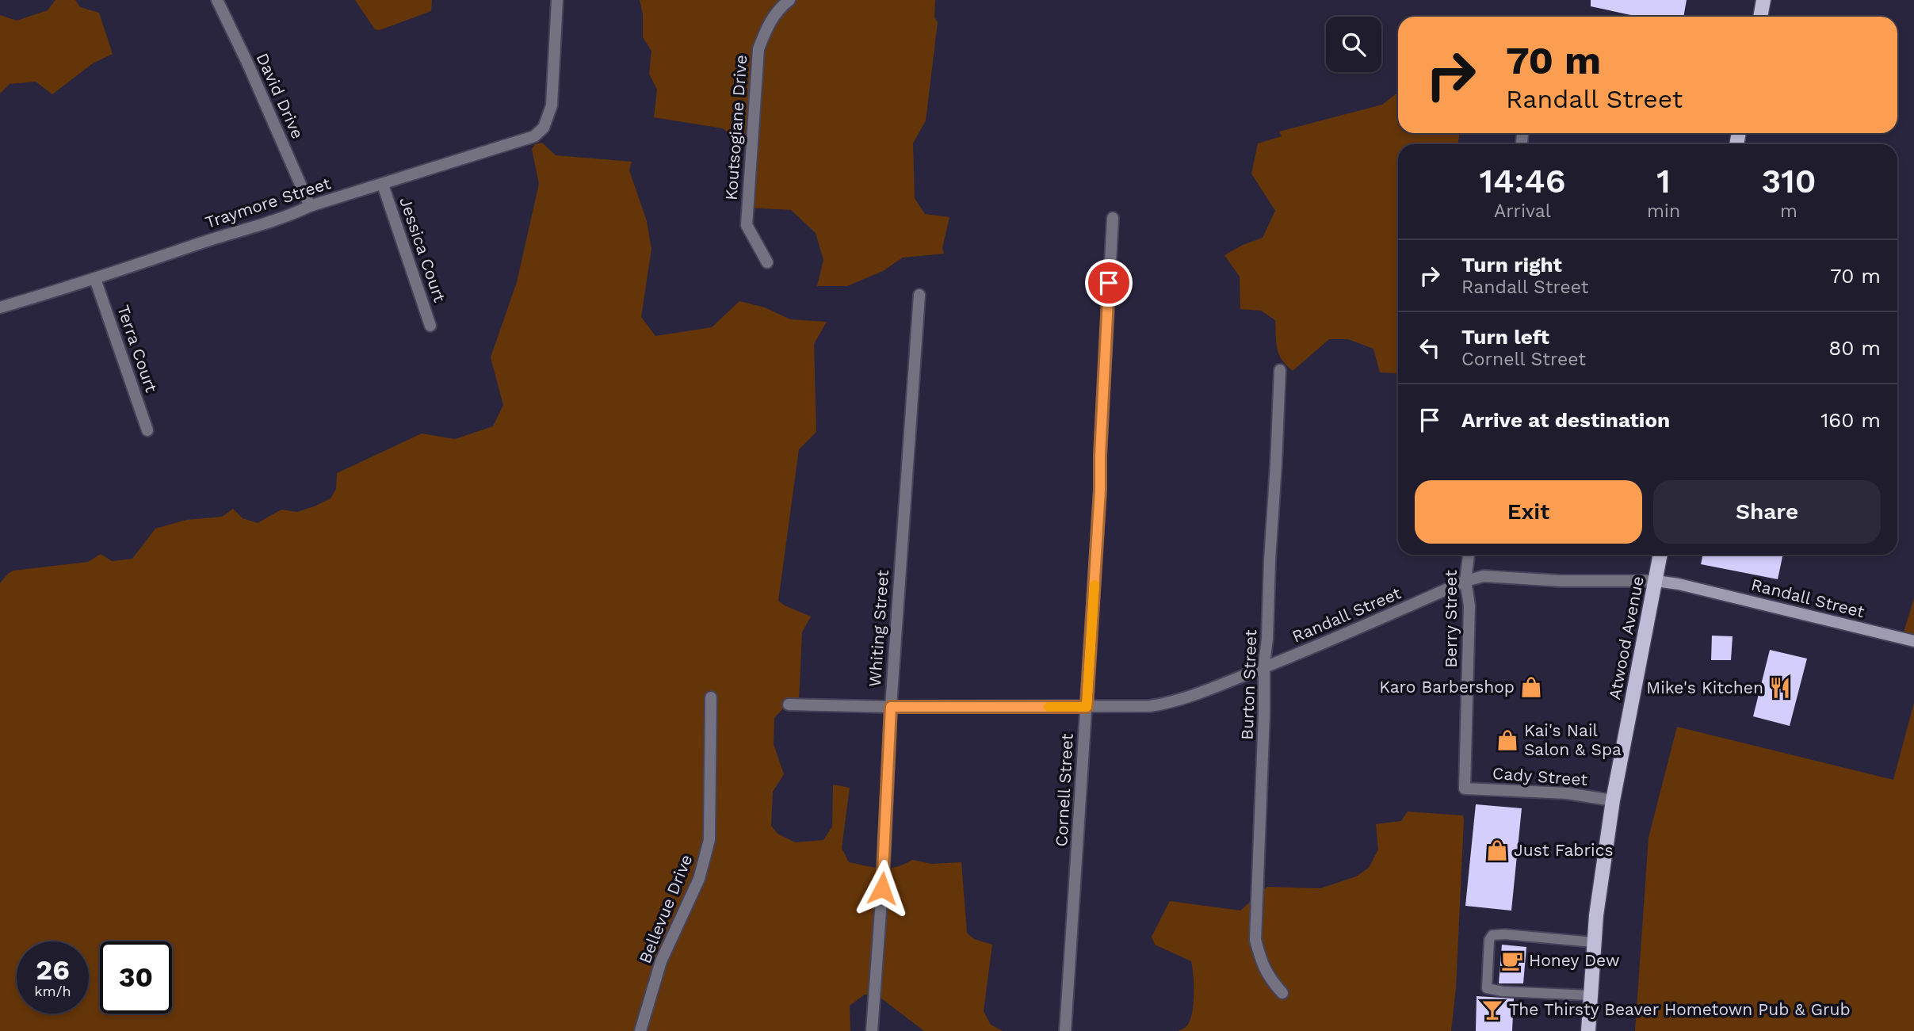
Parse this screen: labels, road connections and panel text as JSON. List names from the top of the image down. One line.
{"streets":{"main road":["Atwood Avenue"],"street":["David Drive","Koutsogiane Drive","Traymore Street","Jessica Court","Terra Court","Randall Street","Berry Street","Whiting Street","Burton Street","Cady Street","Cornell Street","Bellevue Drive"]},"crossings":[["David Drive","Traymore Street"],["Traymore Street","Jessica Court"],["Traymore Street","Terra Court"],["Randall Street","Berry Street"],["Randall Street","Whiting Street"],["Randall Street","Atwood Avenue"],["Randall Street","Burton Street"],["Randall Street","Cornell Street"],["Berry Street","Cady Street"],["Atwood Avenue","Cady Street"]],"places":{"shop":["Karo Barbershop","Kai's Nail Salon & Spa","Just Fabrics"],"restaurant":["Mike's Kitchen"],"cafe":["Honey Dew"],"bar":["The Thirsty Beaver Hometown Pub & Grub"]},"page":{"turn":["70 m","Randall Street"],"eta":["14:46","Arrival","1","min","310","m"],"list":[{"name":"Turn right","note":"Randall Street","value":"70 m"},{"name":"Turn left","note":"Cornell Street","value":"80 m"},{"name":"Arrive at destination","value":"160 m"}],"buttons":["Exit","Share"],"speed":"26 km/h","limit":"30"}}
